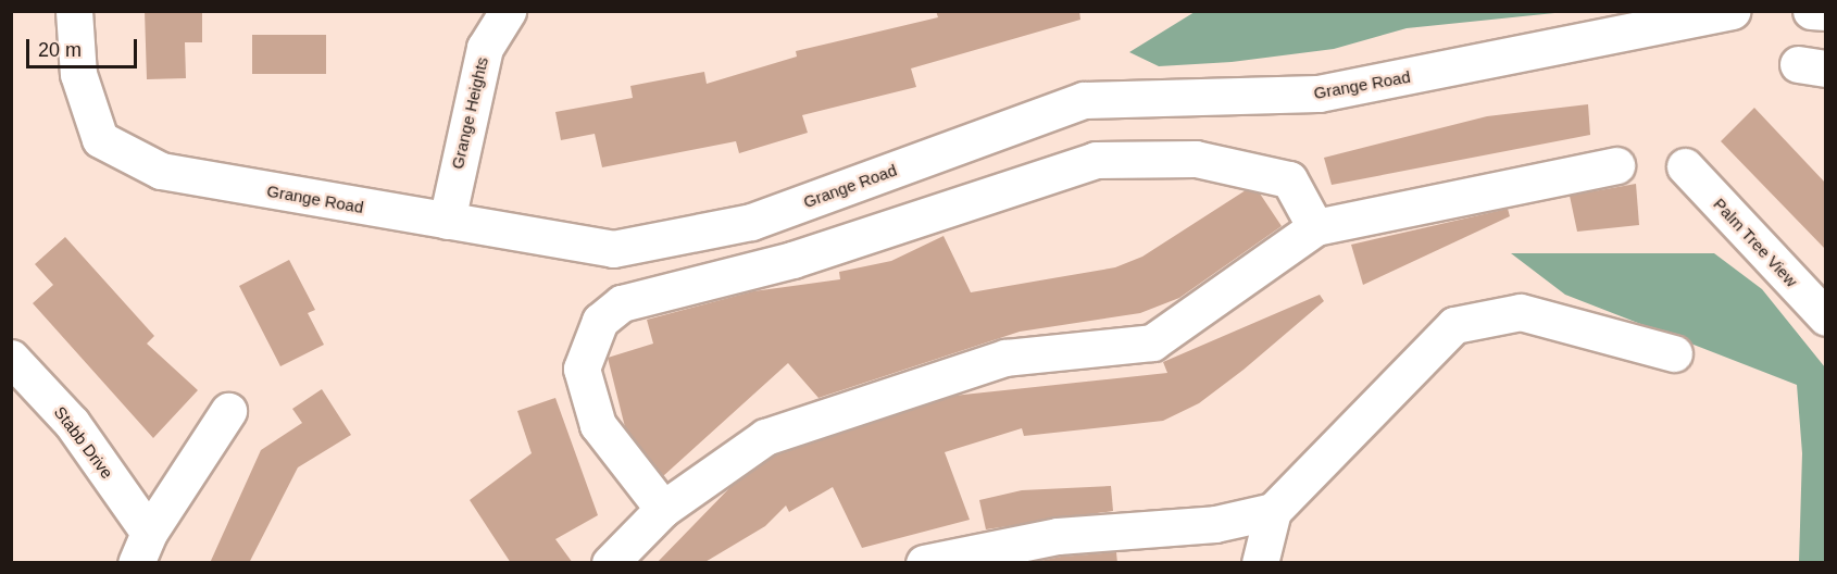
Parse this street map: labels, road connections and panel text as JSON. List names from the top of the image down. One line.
{"streets":{"street":["Grange Road","Grange Heights","Palm Tree View","Stabb Drive"]},"crossings":[["Grange Road","Grange Heights"]],"scale_bar":"20 m"}
